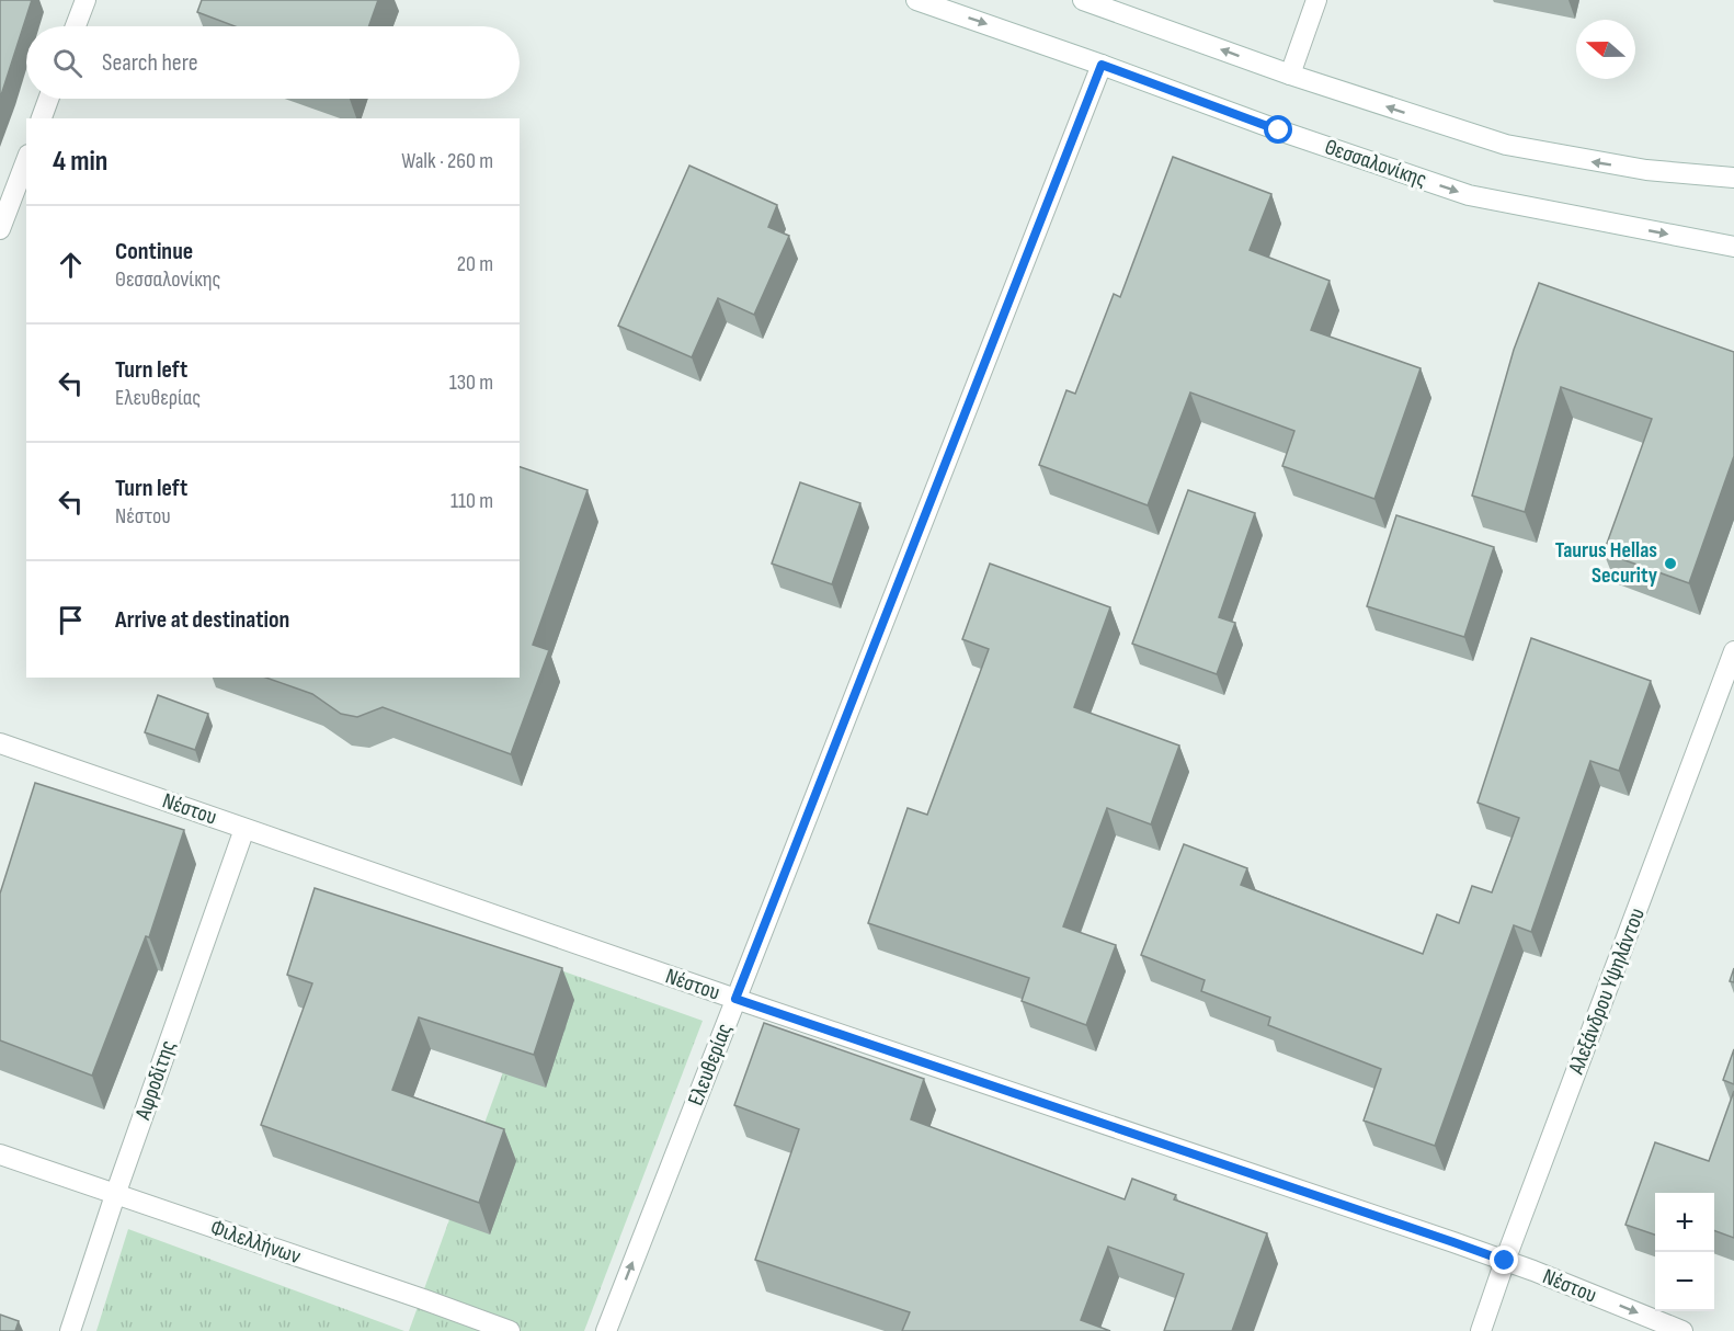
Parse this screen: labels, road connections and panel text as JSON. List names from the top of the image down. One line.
{"streets":{"street":["Θεσσαλονίκης","Νέστου","Αλεξάνδρου Υψηλάντου","Ελευθερίας","Αφροδίτης","Φιλελλήνων"]},"crossings":[["Θεσσαλονίκης","Ελευθερίας"],["Νέστου","Αλεξάνδρου Υψηλάντου"],["Νέστου","Ελευθερίας"],["Νέστου","Αφροδίτης"],["Αφροδίτης","Φιλελλήνων"]],"places":["Taurus Hellas Security"],"north":"left","page":{"search":"Search here","heading":["4 min","Walk · 260 m"],"list":[["Continue","Θεσσαλονίκης","20 m"],["Turn left","Ελευθερίας","130 m"],["Turn left","Νέστου","110 m"],"Arrive at destination"],"map_buttons":["+","−"]}}
